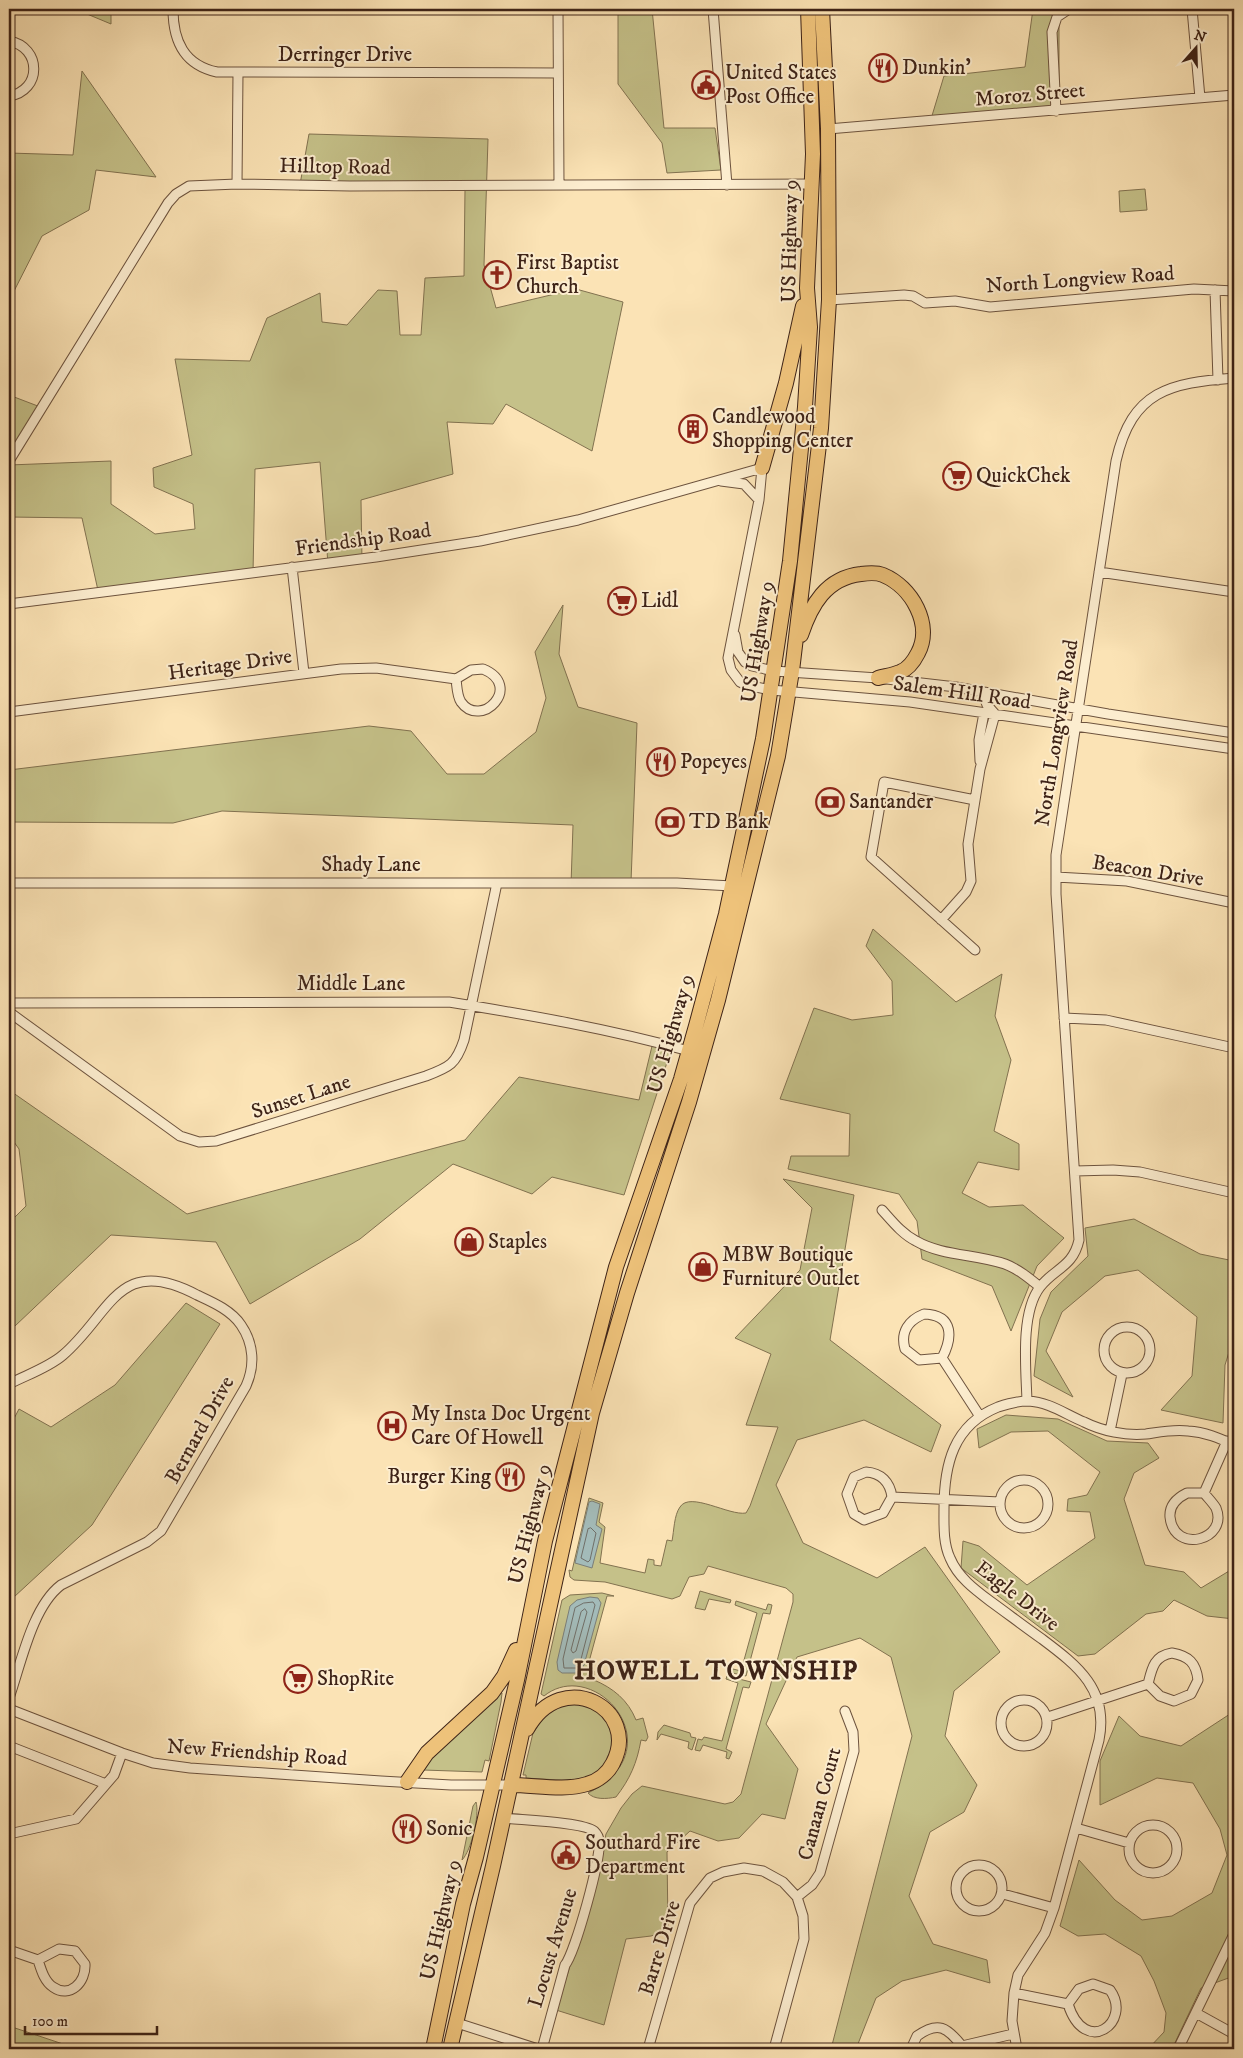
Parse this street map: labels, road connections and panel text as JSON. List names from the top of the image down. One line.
{"streets":{"highway":["US Highway 9"],"street":["Derringer Drive","Moroz Street","Hilltop Road","North Longview Road","Friendship Road","Heritage Drive","Salem Hill Road","Shady Lane","Beacon Drive","Middle Lane","Sunset Lane","Bernard Drive","Eagle Drive","New Friendship Road","Canaan Court","Locust Avenue","Barre Drive"]},"crossings":[["Moroz Street","US Highway 9"],["Hilltop Road","US Highway 9"],["US Highway 9","North Longview Road"],["US Highway 9","Salem Hill Road"],["US Highway 9","Shady Lane"],["US Highway 9","Middle Lane"],["US Highway 9","New Friendship Road"],["US Highway 9","Locust Avenue"],["North Longview Road","Salem Hill Road"],["North Longview Road","Beacon Drive"],["Friendship Road","Salem Hill Road"],["Shady Lane","Sunset Lane"],["Middle Lane","Sunset Lane"],["Canaan Court","Barre Drive"]],"districts":["HOWELL TOWNSHIP"],"places":{"restaurant":["Dunkin'","Popeyes","Burger King","Sonic"],"public building":["United States Post Office","Southard Fire Department"],"church":["First Baptist Church"],"building":["Candlewood Shopping Center"],"supermarket":["QuickChek","Lidl","ShopRite"],"bank":["Santander","TD Bank"],"shop":["Staples","MBW Boutique Furniture Outlet"],"hospital":["My Insta Doc Urgent Care Of Howell"]},"scale_bar":"100 m","north":"top"}
